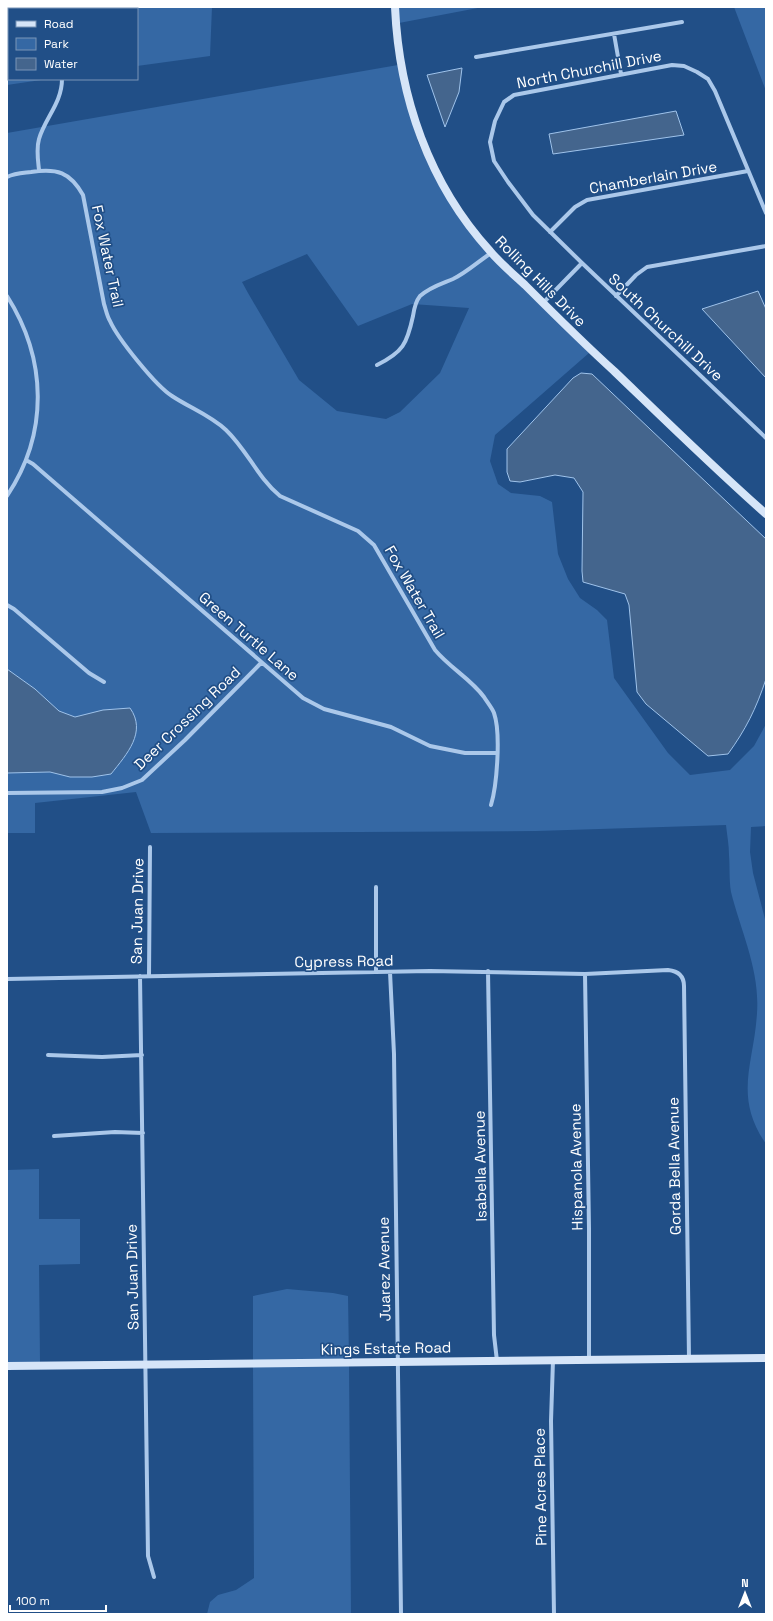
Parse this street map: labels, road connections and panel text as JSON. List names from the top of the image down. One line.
{"streets":{"street":["North Churchill Drive","Chamberlain Drive","Fox Water Trail","Rolling Hills Drive","South Churchill Drive","Green Turtle Lane","Deer Crossing Road","San Juan Drive","Cypress Road","Isabella Avenue","Gorda Bella Avenue","Hispanola Avenue","Juarez Avenue","Kings Estate Road","Pine Acres Place"]},"crossings":[["North Churchill Drive","Chamberlain Drive"],["North Churchill Drive","South Churchill Drive"],["Chamberlain Drive","South Churchill Drive"],["Fox Water Trail","Green Turtle Lane"],["Green Turtle Lane","Deer Crossing Road"],["San Juan Drive","Cypress Road"],["San Juan Drive","Kings Estate Road"],["Cypress Road","Isabella Avenue"],["Cypress Road","Gorda Bella Avenue"],["Cypress Road","Hispanola Avenue"],["Cypress Road","Juarez Avenue"],["Isabella Avenue","Kings Estate Road"],["Gorda Bella Avenue","Kings Estate Road"],["Hispanola Avenue","Kings Estate Road"],["Juarez Avenue","Kings Estate Road"],["Kings Estate Road","Pine Acres Place"]],"legend":["Road","Park","Water"],"scale_bar":"100 m","north":"top"}
